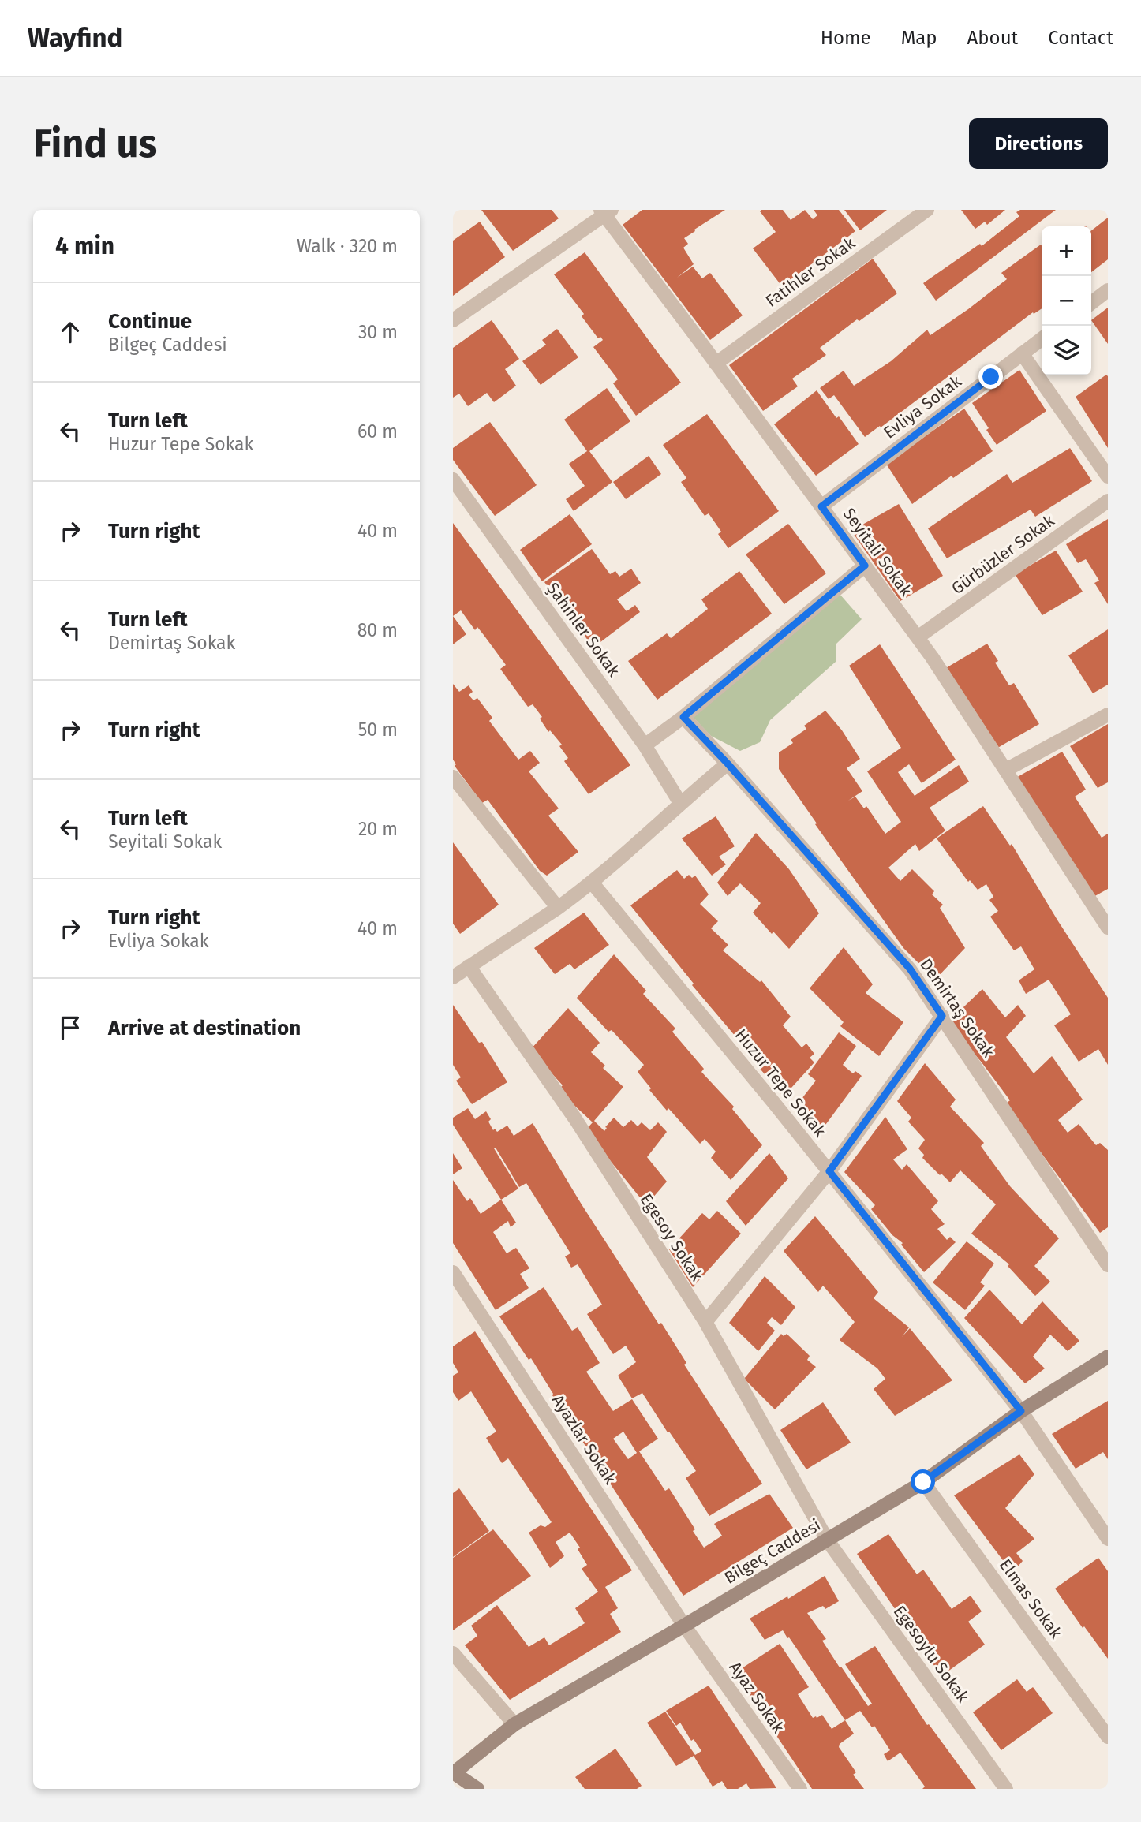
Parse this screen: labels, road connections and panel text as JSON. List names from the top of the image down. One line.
{"streets":{"street":["Fatihler Sokak","Evliya Sokak","Seyitali Sokak","Gürbüzler Sokak","Şahinler Sokak","Demirtaş Sokak","Huzur Tepe Sokak","Egesoy Sokak","Ayazlar Sokak","Bilgeç Caddesi","Elmas Sokak","Egesoylu Sokak","Ayaz Sokak"]},"crossings":[["Fatihler Sokak","Seyitali Sokak"],["Evliya Sokak","Seyitali Sokak"],["Seyitali Sokak","Gürbüzler Sokak"],["Huzur Tepe Sokak","Bilgeç Caddesi"],["Egesoy Sokak","Bilgeç Caddesi"],["Egesoy Sokak","Egesoylu Sokak"],["Ayazlar Sokak","Bilgeç Caddesi"],["Ayazlar Sokak","Ayaz Sokak"],["Bilgeç Caddesi","Elmas Sokak"],["Bilgeç Caddesi","Egesoylu Sokak"],["Bilgeç Caddesi","Ayaz Sokak"]],"page":{"header":"Wayfind","nav":["Home","Map","About","Contact"],"buttons":"Directions","title":"Find us","heading":["4 min","Walk · 320 m"],"map_buttons":["+","−"],"list":[["Continue","Bilgeç Caddesi","30 m"],["Turn left","Huzur Tepe Sokak","60 m"],["Turn right","40 m"],["Turn left","Demirtaş Sokak","80 m"],["Turn right","50 m"],["Turn left","Seyitali Sokak","20 m"],["Turn right","Evliya Sokak","40 m"],"Arrive at destination"]}}
